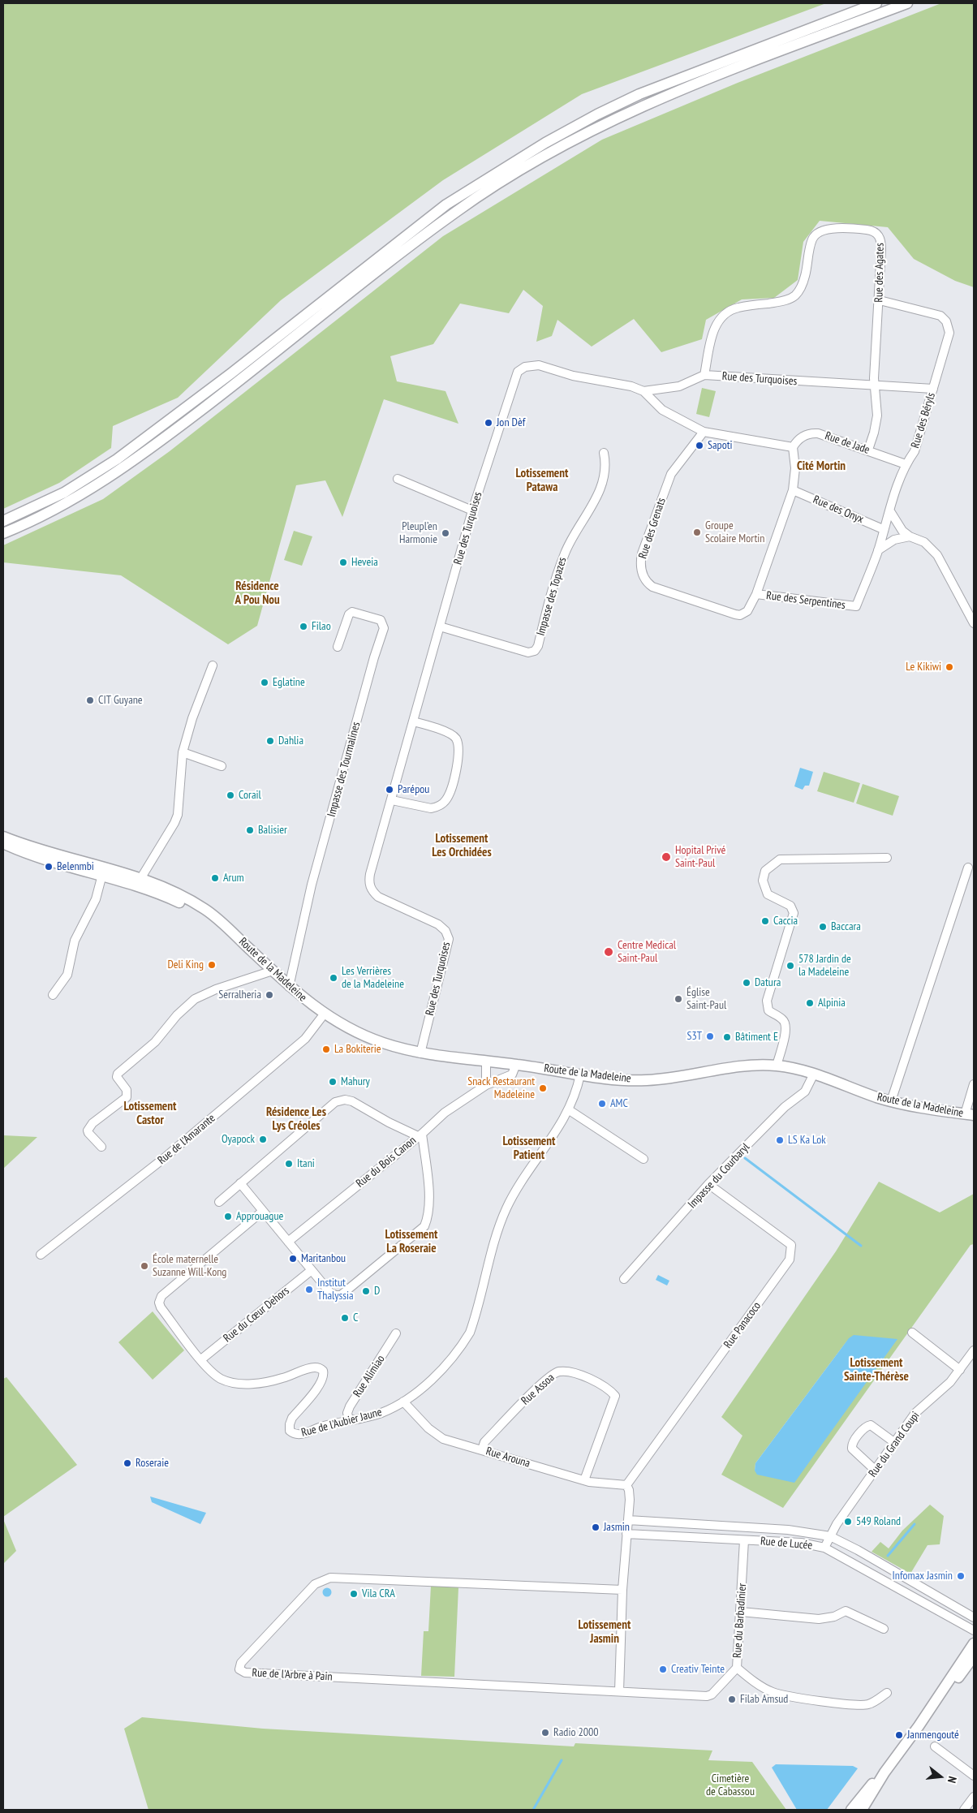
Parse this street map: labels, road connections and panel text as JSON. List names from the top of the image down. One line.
{"streets":{"main road":["Route de la Madeleine"],"street":["Rue des Agates","Rue des Turquoises","Rue des Béryls","Rue de Jade","Rue des Onyx","Rue des Grenats","Impasse des Topazes","Rue des Serpentines","Impasse des Tourmalines","Rue de l'Amarante","Rue du Bois Canon","Impasse du Courbaryl","Rue du Cœur Dehors","Rue Panacoco","Rue Alimiao","Rue Assoa","Rue de l'Aubier Jaune","Rue du Grand Coupi","Rue Arouna","Rue de Lucée","Rue du Barbadinier","Rue de l'Arbre à Pain"]},"crossings":[["Rue des Agates","Rue des Turquoises"],["Rue des Agates","Rue des Béryls"],["Rue des Agates","Rue de Jade"],["Rue des Turquoises","Rue des Béryls"],["Rue des Turquoises","Impasse des Topazes"],["Rue des Turquoises","Route de la Madeleine"],["Rue des Béryls","Rue de Jade"],["Rue des Béryls","Rue des Onyx"],["Rue des Béryls","Rue des Serpentines"],["Rue des Grenats","Rue des Serpentines"],["Impasse des Tourmalines","Route de la Madeleine"],["Route de la Madeleine","Rue de l'Amarante"],["Route de la Madeleine","Rue du Bois Canon"],["Route de la Madeleine","Impasse du Courbaryl"],["Route de la Madeleine","Rue de l'Aubier Jaune"],["Impasse du Courbaryl","Rue Panacoco"],["Rue du Cœur Dehors","Rue de l'Aubier Jaune"],["Rue Panacoco","Rue Arouna"],["Rue Alimiao","Rue de l'Aubier Jaune"],["Rue Assoa","Rue Arouna"],["Rue de l'Aubier Jaune","Rue Arouna"],["Rue du Grand Coupi","Rue de Lucée"],["Rue de Lucée","Rue du Barbadinier"],["Rue du Barbadinier","Rue de l'Arbre à Pain"]],"districts":["Cité Mortin","Lotissement Patawa","Résidence A Pou Nou","Lotissement Les Orchidées","Lotissement Castor","Résidence Les Lys Créoles","Lotissement Patient","Lotissement La Roseraie","Lotissement Sainte-Thérèse","Lotissement Jasmin"],"parks":["Cimetière de Cabassou"],"places":["Jon Dèf","Sapoti","Groupe Scolaire Mortin","Pleupl’en Harmonie","Heveia","Filao","Le Kikiwi","Eglatine","CIT Guyane","Dahlia","Parépou","Corail","Balisier","Hopital Privé Saint-Paul","Belenmbi","Arum","Caccia","Baccara","Centre Medical Saint-Paul","Deli King","578 Jardin de la Madeleine","Les Verrières de la Madeleine","Datura","Serralheria","Église Saint-Paul","Alpinia","S3T","Bâtiment E","La Bokiterie","Mahury","Snack Restaurant Madeleine","AMC","Oyapock","LS Ka Lok","Itani","Approuague","Maritanbou","École maternelle Suzanne Will-Kong","Institut Thalyssia","D","C","Roseraie","549 Roland","Jasmin","Infomax Jasmin","Vila CRA","Creativ Teinte","Filab Amsud","Radio 2000","Janmengouté"],"north":"right"}
